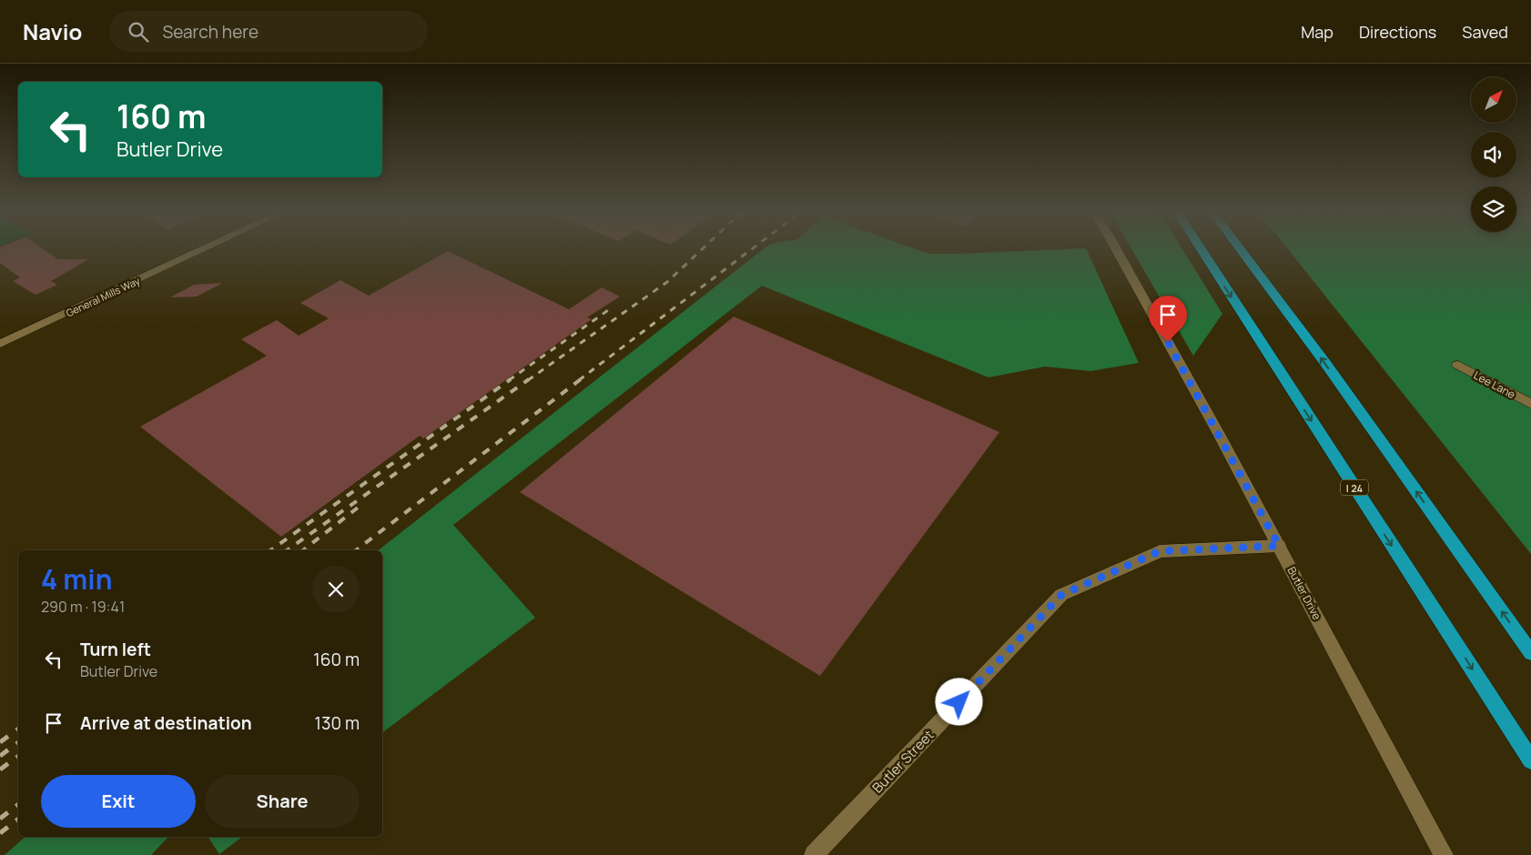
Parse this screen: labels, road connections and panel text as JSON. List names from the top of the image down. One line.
{"streets":{"highway":["I 24"],"street":["General Mills Way","Lee Lane","Butler Drive","Butler Street"]},"crossings":[["Butler Drive","Butler Street"]],"north":"top right","page":{"header":"Navio","search":"Search here","nav":["Map","Directions","Saved"],"turn":["160 m","Butler Drive"],"heading":["4 min","290 m · 19:41"],"list":[{"name":"Turn left","note":"Butler Drive","value":"160 m"},{"name":"Arrive at destination","value":"130 m"}],"buttons":["Exit","Share"]}}
